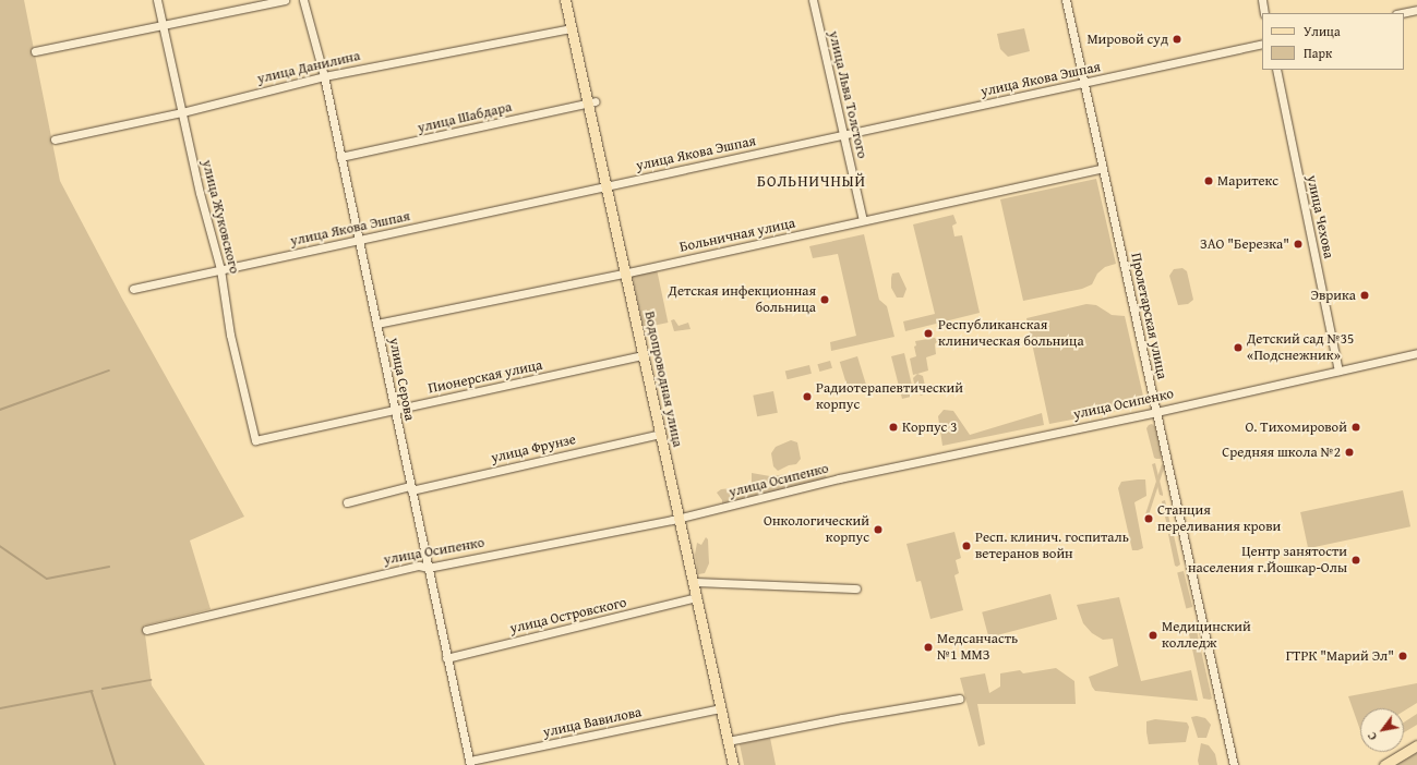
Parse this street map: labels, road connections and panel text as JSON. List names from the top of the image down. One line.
{"streets":{"main road":["Водопроводная улица"],"street":["улица Данилина","улица Якова Эшпая","улица Льва Толстого","улица Шабдара","улица Жуковского","улица Чехова","Больничная улица","Пролетарская улица","Пионерская улица","улица Серова","улица Осипенко","улица Фрунзе","улица Островского","улица Вавилова"]},"crossings":[["улица Данилина","улица Жуковского"],["улица Данилина","улица Серова"],["улица Данилина","Водопроводная улица"],["улица Якова Эшпая","улица Льва Толстого"],["улица Якова Эшпая","улица Жуковского"],["улица Якова Эшпая","Пролетарская улица"],["улица Якова Эшпая","улица Серова"],["улица Якова Эшпая","Водопроводная улица"],["улица Льва Толстого","Больничная улица"],["улица Шабдара","улица Серова"],["улица Шабдара","Водопроводная улица"],["улица Жуковского","Пионерская улица"],["улица Чехова","улица Осипенко"],["Больничная улица","Пролетарская улица"],["Больничная улица","улица Серова"],["Больничная улица","Водопроводная улица"],["Пролетарская улица","улица Осипенко"],["Пионерская улица","улица Серова"],["Пионерская улица","Водопроводная улица"],["улица Серова","улица Осипенко"],["улица Серова","улица Фрунзе"],["улица Серова","улица Островского"],["улица Серова","улица Вавилова"],["Водопроводная улица","улица Осипенко"],["Водопроводная улица","улица Фрунзе"],["Водопроводная улица","улица Островского"],["Водопроводная улица","улица Вавилова"]],"districts":["БОЛЬНИЧНЫЙ"],"places":["Мировой суд","Маритекс","ЗАО \"Березка\"","Эврика","Детская инфекционная больница","Республиканская клиническая больница","Детский сад №35 «Подснежник»","Радиотерапевтический корпус","Корпус 3","О. Тихомировой","Средняя школа №2","Станция переливания крови","Онкологический корпус","Респ. клинич. госпиталь ветеранов войн","Центр занятости населения г.Йошкар-Олы","Медицинский колледж","Медсанчасть №1 ММЗ","ГТРК \"Марий Эл\""],"legend":["Улица","Парк"],"north":"bottom left"}
